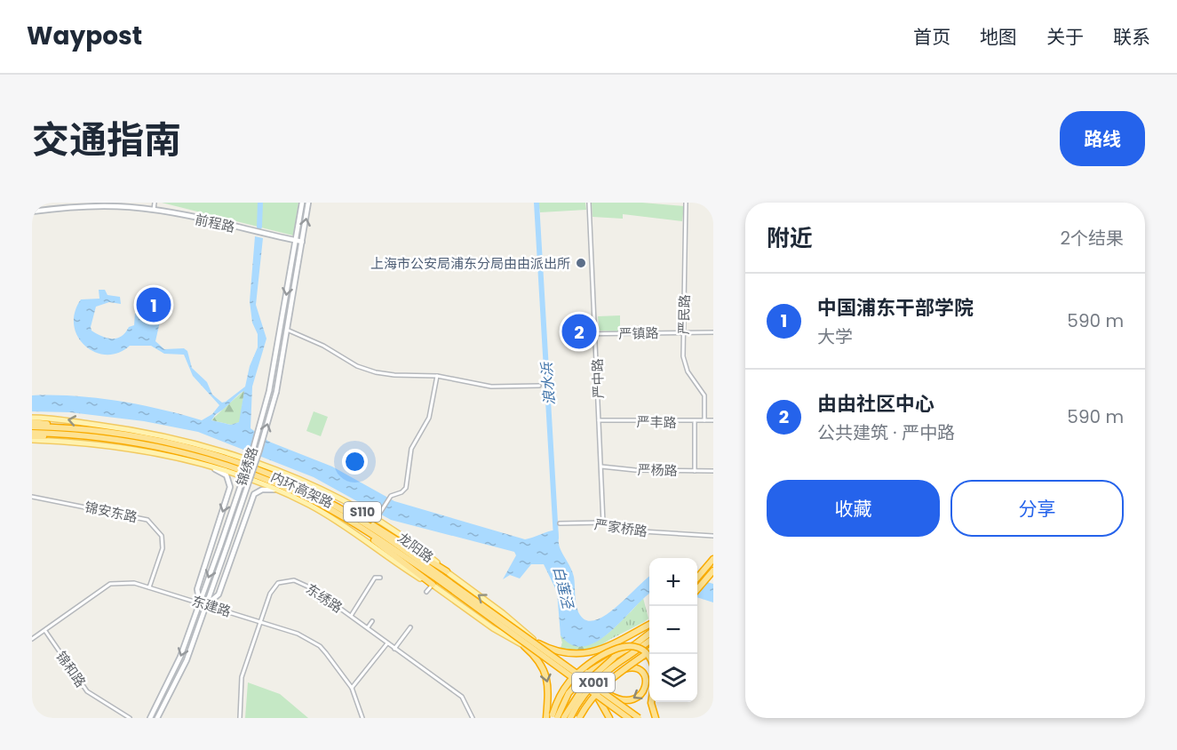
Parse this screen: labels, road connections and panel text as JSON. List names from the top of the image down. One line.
{"streets":{"highway":["内环高架路","X001"],"main road":["前程路","锦绣路","S110","龙阳路"],"street":["严民路","严镇路","严中路","严丰路","严杨路","锦安东路","严家桥路","东绣路","东建路","锦和路"]},"crossings":[["前程路","锦绣路"],["严民路","严镇路"],["严民路","严丰路"],["严镇路","严中路"],["严中路","严丰路"],["严中路","严杨路"],["严中路","严家桥路"],["锦绣路","东建路"],["内环高架路","龙阳路"],["锦安东路","东建路"],["东绣路","东建路"],["东建路","锦和路"]],"water":["浪水浜","白莲泾"],"places":["上海市公安局浦东分局由由派出所"],"page":{"header":"Waypost","nav":["首页","地图","关于","联系"],"title":"交通指南","buttons":["路线",["收藏","分享"]],"heading":["附近","2个结果"],"list":[{"mark":"1","name":"中国浦东干部学院","note":"大学","value":"590 m"},{"mark":"2","name":"由由社区中心","note":"公共建筑 · 严中路","value":"590 m"}],"pins":["1","2"],"map_buttons":["+","−"]}}
